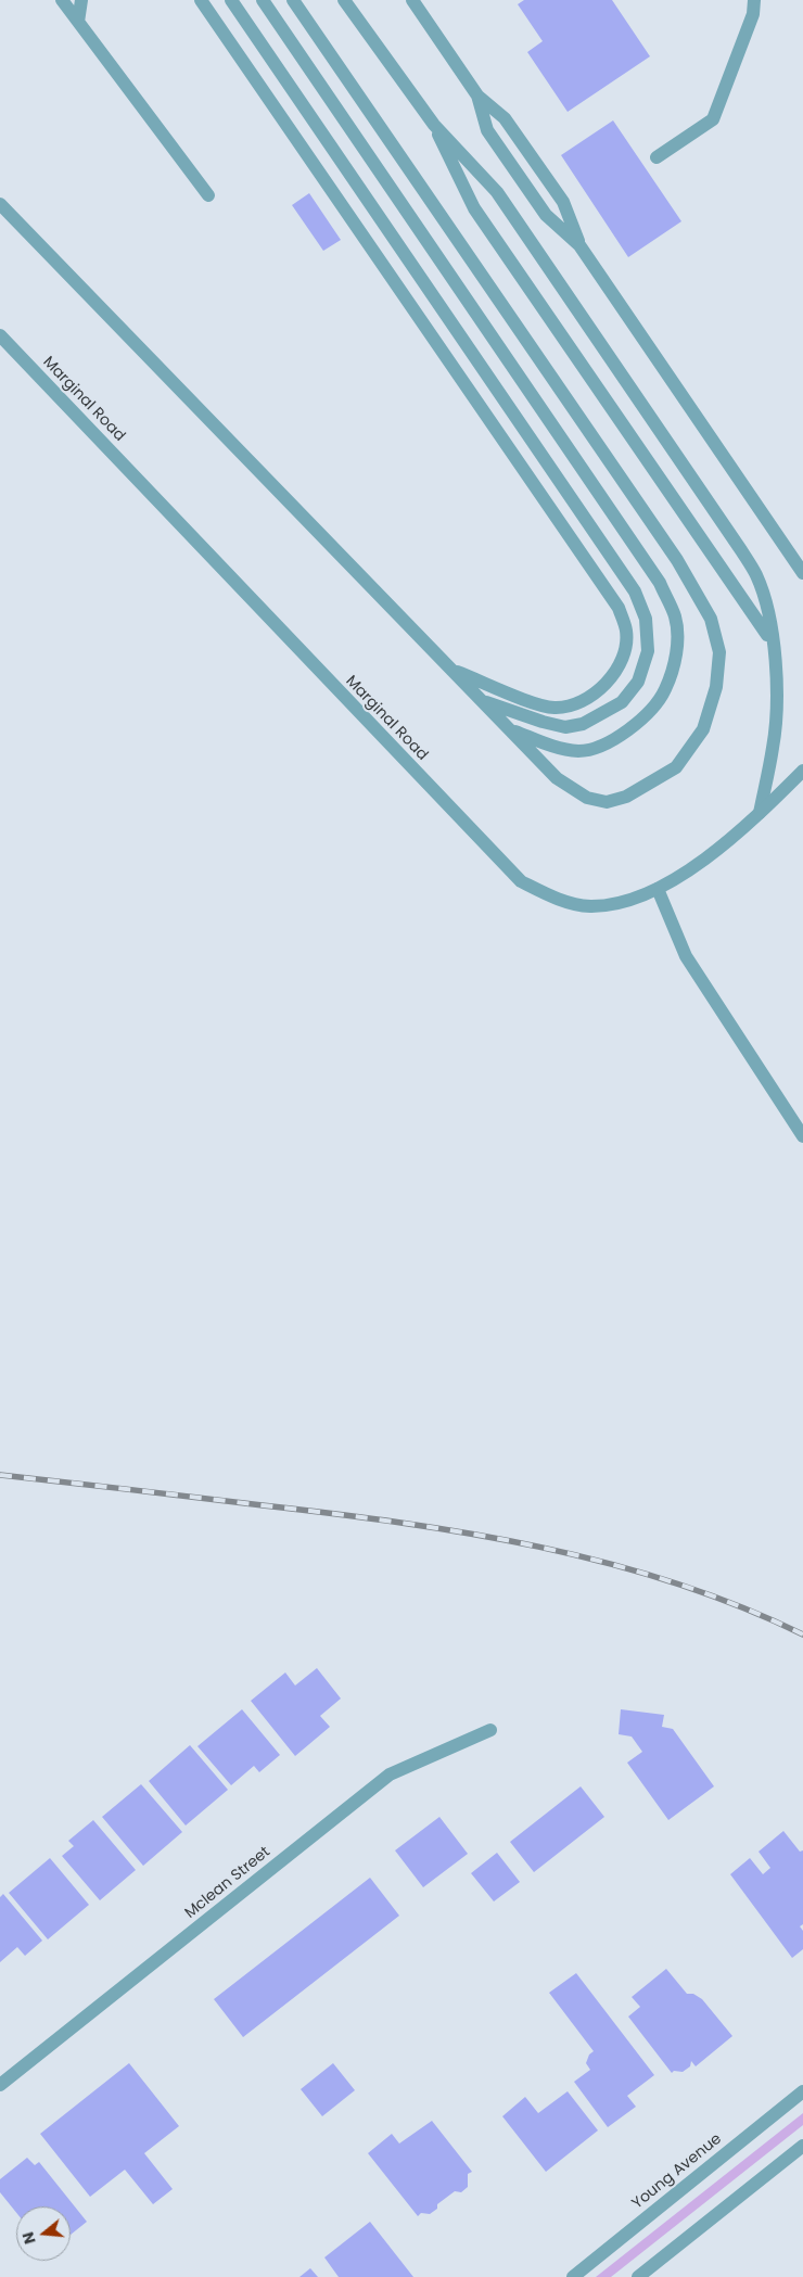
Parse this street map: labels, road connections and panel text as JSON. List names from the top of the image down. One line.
{"streets":{"street":["Marginal Road","Mclean Street","Young Avenue"]},"north":"left"}
